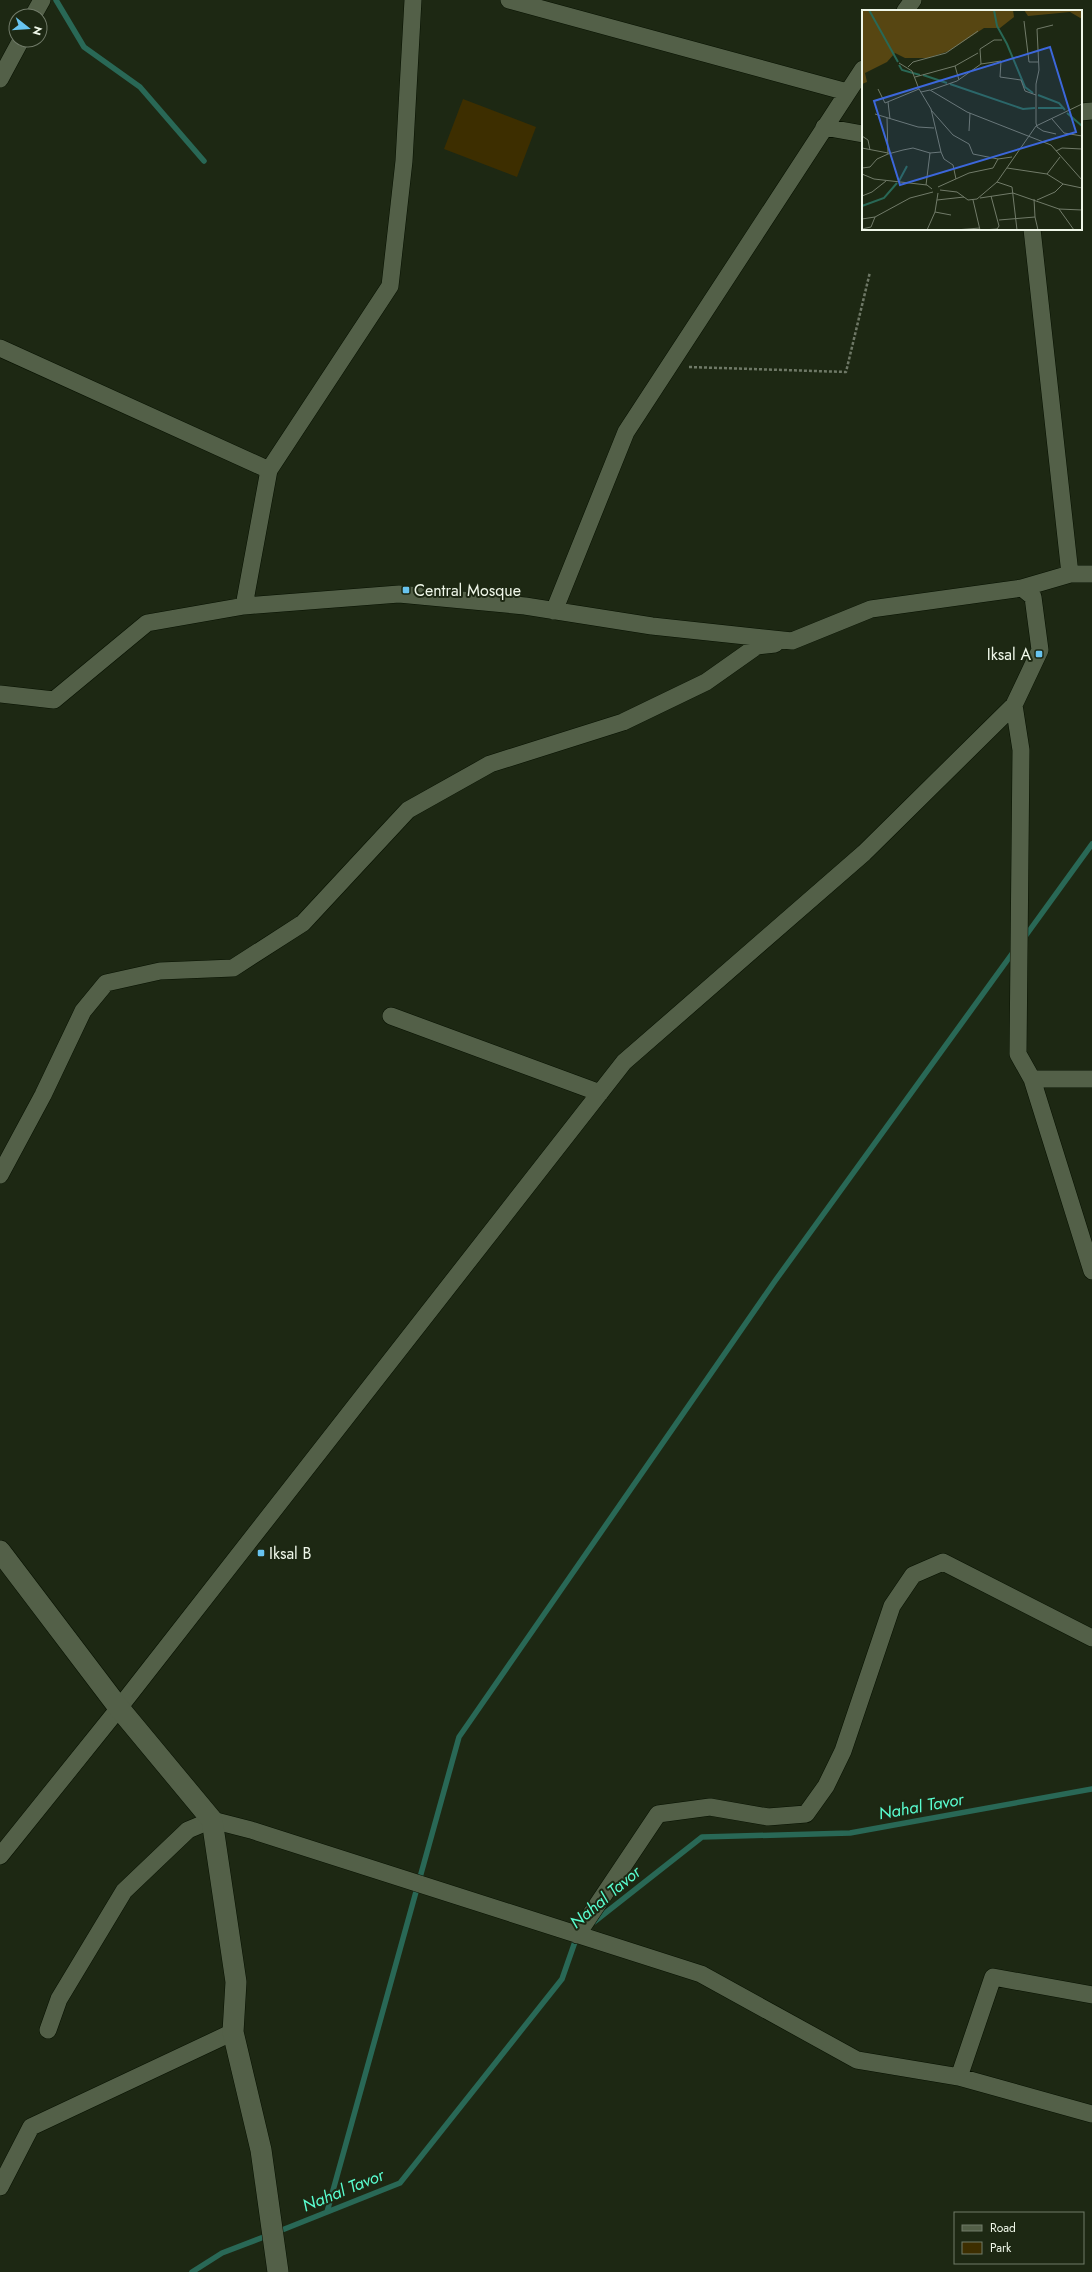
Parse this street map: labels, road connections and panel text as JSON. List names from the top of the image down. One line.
{"water":["Nahal Tavor"],"places":{"transit":["Central Mosque","Iksal A","Iksal B"]},"legend":["Road","Park"],"north":"right"}
